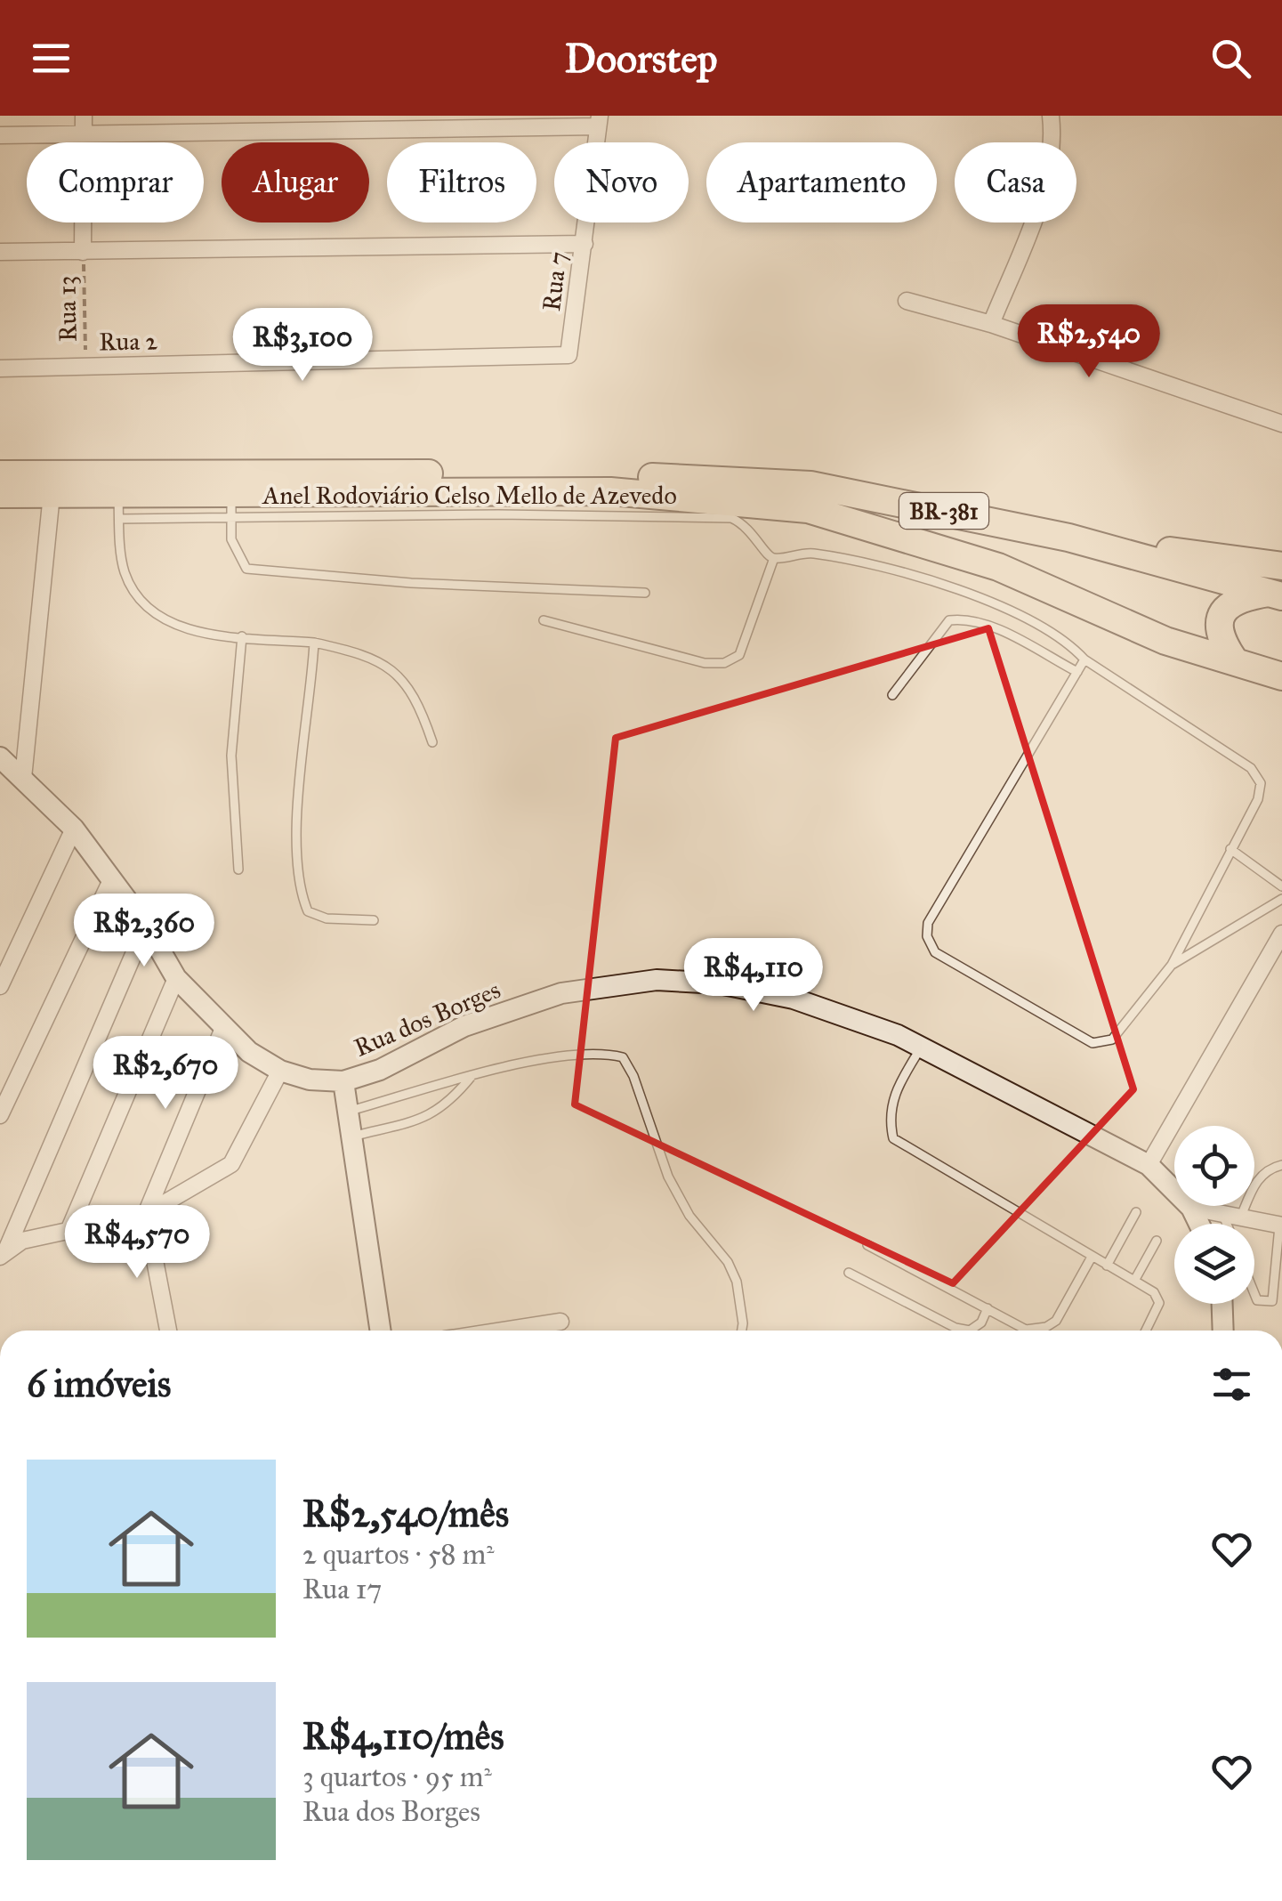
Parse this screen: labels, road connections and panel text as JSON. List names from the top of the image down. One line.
{"streets":{"highway":["Anel Rodoviário Celso Mello de Azevedo","BR-381"],"street":["Rua 7","Rua 2","Rua dos Borges"],"path":["Rua 13"]},"crossings":[["Rua 7","Rua 2"],["Rua 13","Rua 2"]],"page":{"header":"Doorstep","chip":["Comprar","Alugar","Filtros","Novo","Apartamento","Casa"],"price":["R$2,540","R$3,100","R$2,360","R$4,110","R$2,670","R$4,570"],"heading":"6 imóveis","list":[{"name":"R$2,540/mês","note":"2 quartos · 58 m² · Rua 17"},{"name":"R$4,110/mês","note":"3 quartos · 95 m² · Rua dos Borges"}]}}
